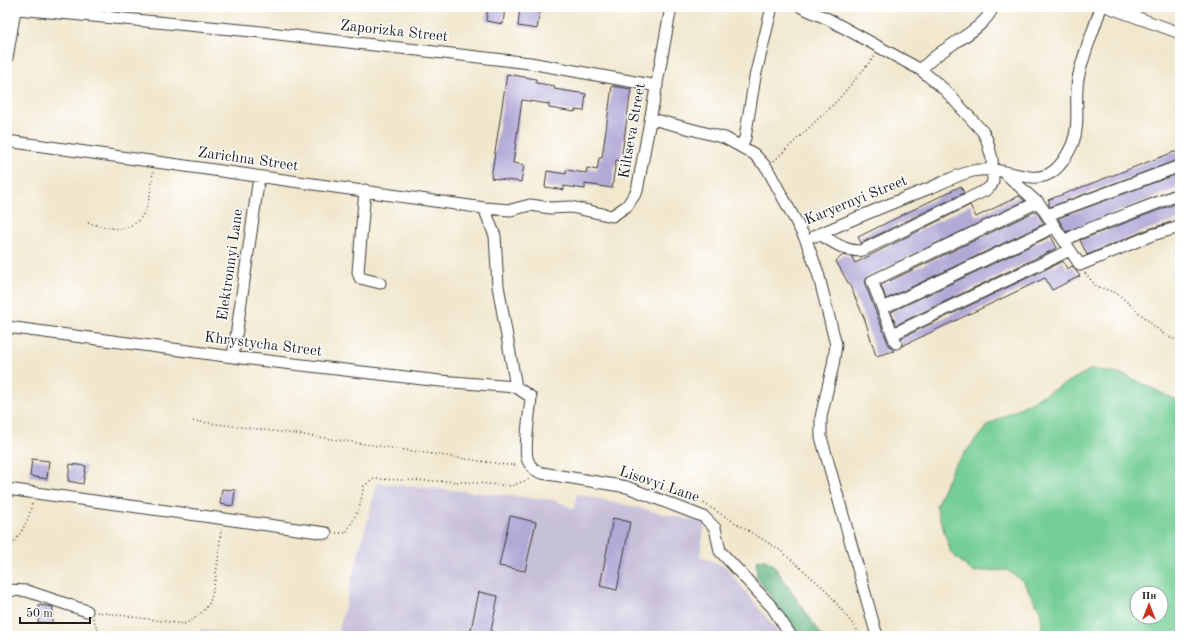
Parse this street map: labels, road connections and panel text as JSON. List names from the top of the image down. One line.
{"streets":{"street":["Zaporizka Street","Kiltseva Street","Zarichna Street","Karyernyi Street","Elektronnyi Lane","Khrystycha Street","Lisovyi Lane"]},"crossings":[["Zaporizka Street","Kiltseva Street"],["Kiltseva Street","Zarichna Street"],["Kiltseva Street","Karyernyi Street"],["Zarichna Street","Elektronnyi Lane"],["Elektronnyi Lane","Khrystycha Street"]],"scale_bar":"50 m","north":"top"}
